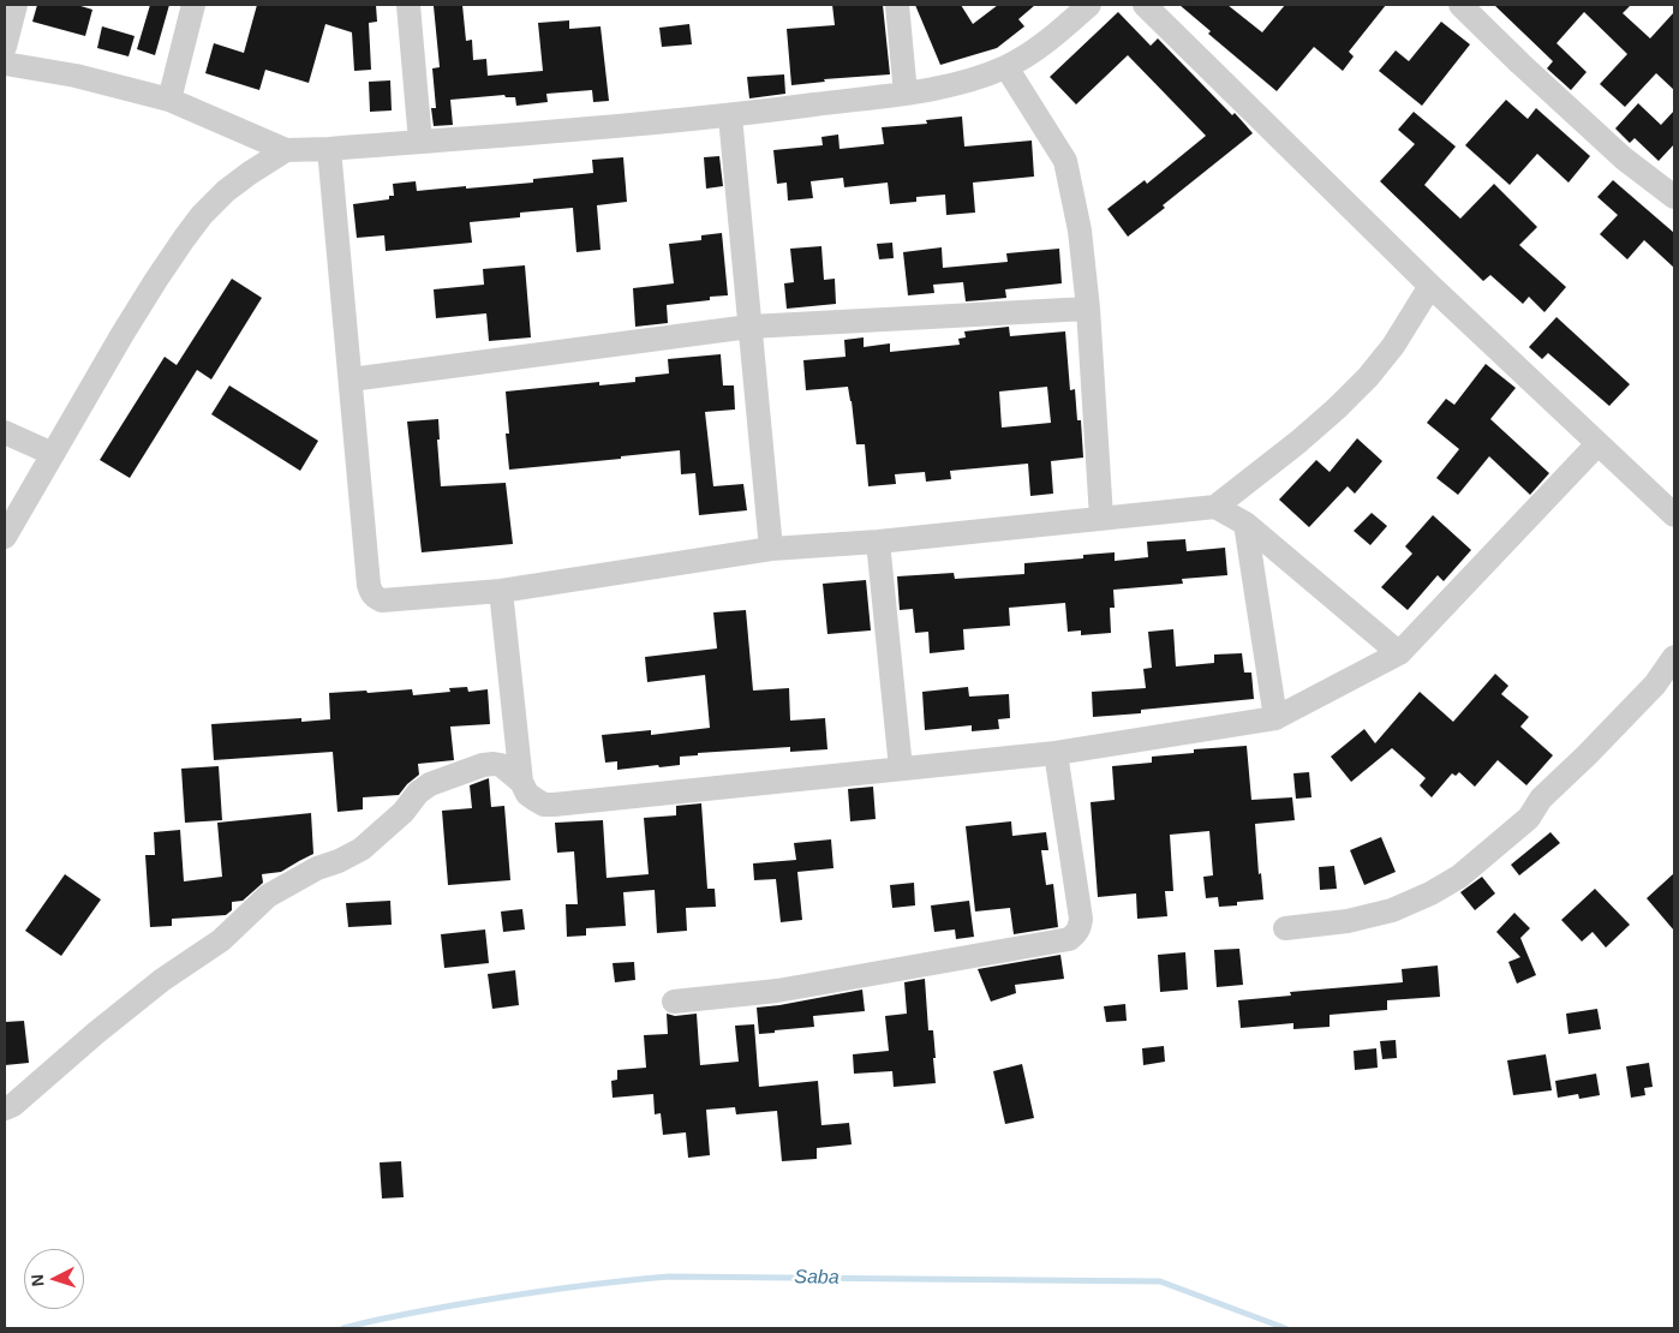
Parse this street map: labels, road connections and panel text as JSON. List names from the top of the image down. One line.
{"water":["Saba"],"north":"left"}
